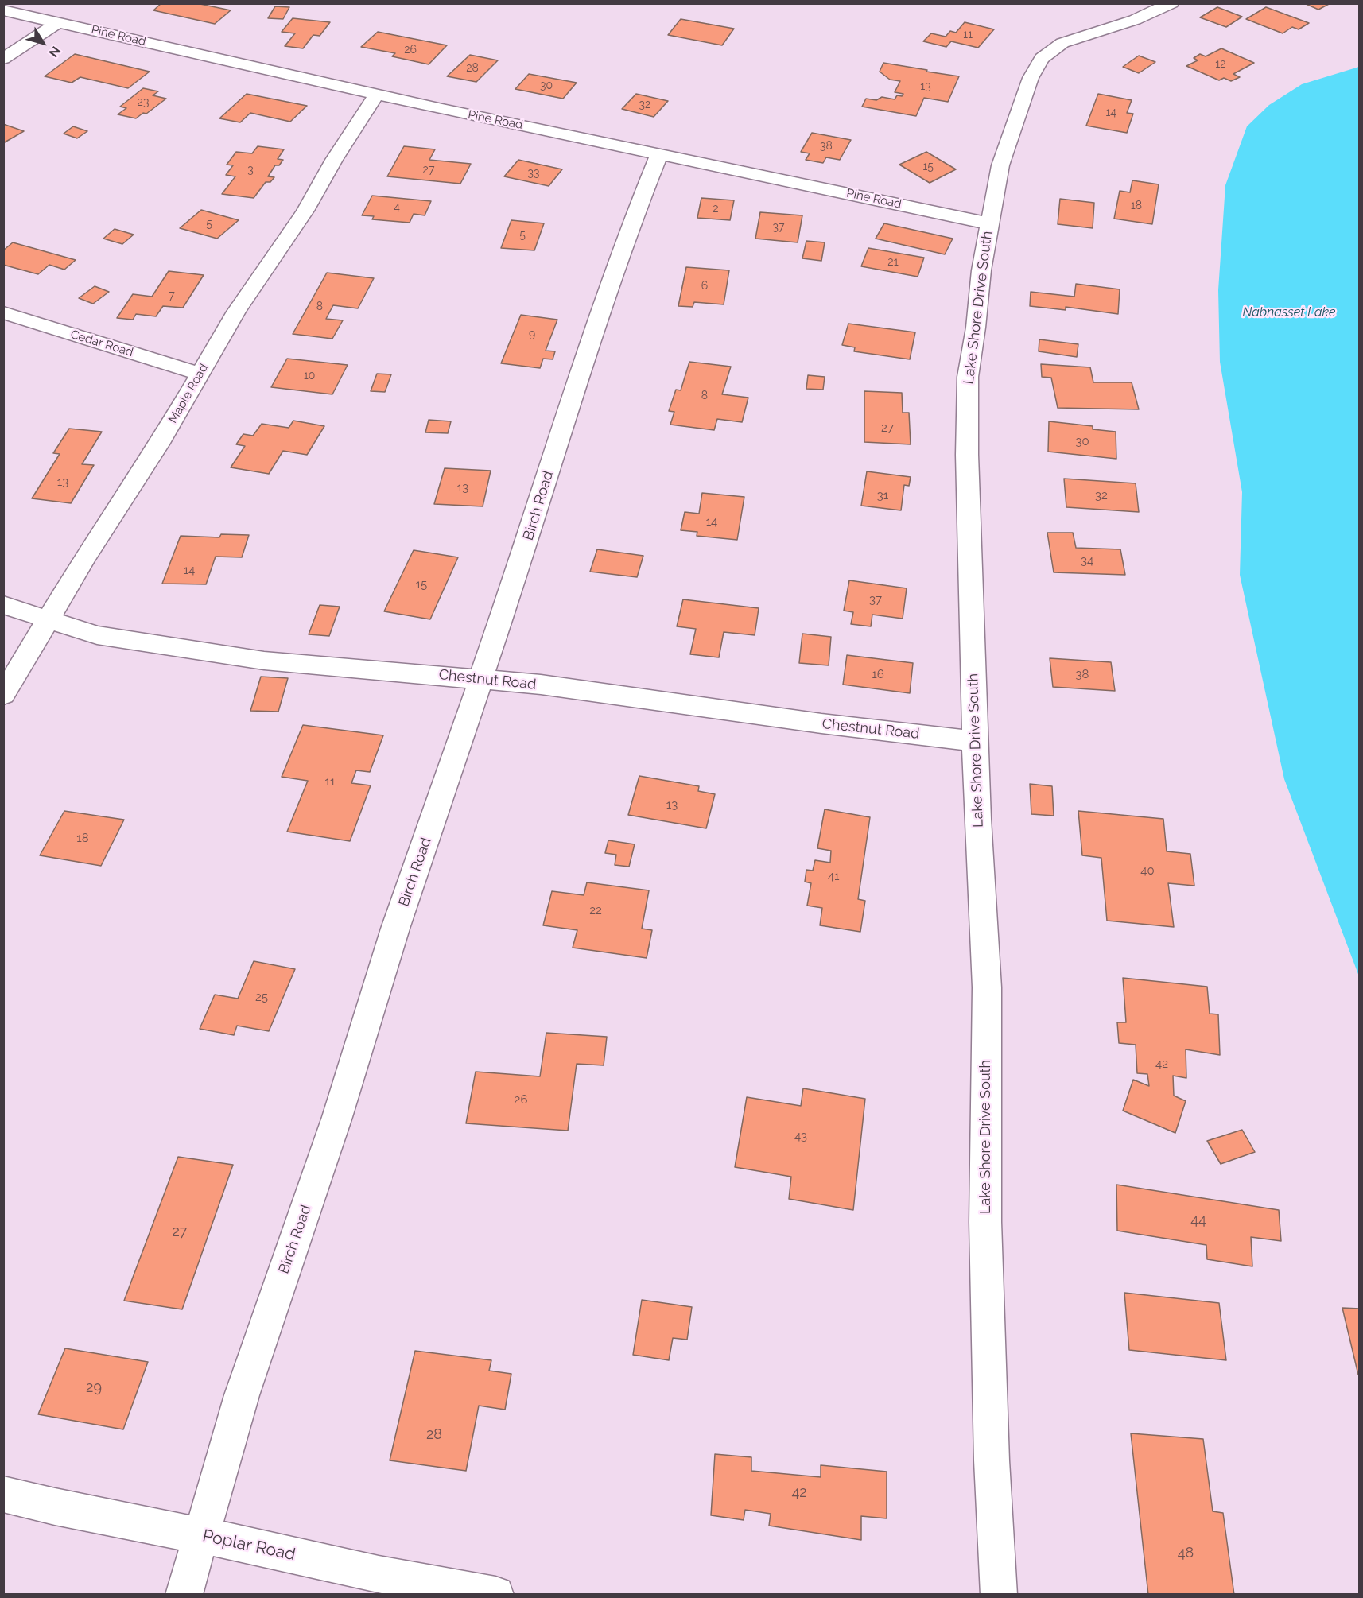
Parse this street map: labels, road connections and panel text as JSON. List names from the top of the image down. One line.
{"streets":{"street":["Pine Road","Lake Shore Drive South","Cedar Road","Maple Road","Birch Road","Chestnut Road","Poplar Road"]},"crossings":[["Pine Road","Lake Shore Drive South"],["Pine Road","Maple Road"],["Pine Road","Birch Road"],["Lake Shore Drive South","Chestnut Road"],["Cedar Road","Maple Road"],["Maple Road","Chestnut Road"],["Birch Road","Chestnut Road"],["Birch Road","Poplar Road"]],"water":["Nabnasset Lake"],"house_numbers":["11","26","12","28","30","13","23","32","14","38","15","3","27","33","18","4","2","5","37","5","21","6","7","8","9","10","8","27","30","13","13","31","32","14","34","14","15","37","16","38","11","13","18","40","41","22","25","42","26","43","44","27","29","28","42","48"],"north":"bottom right"}
